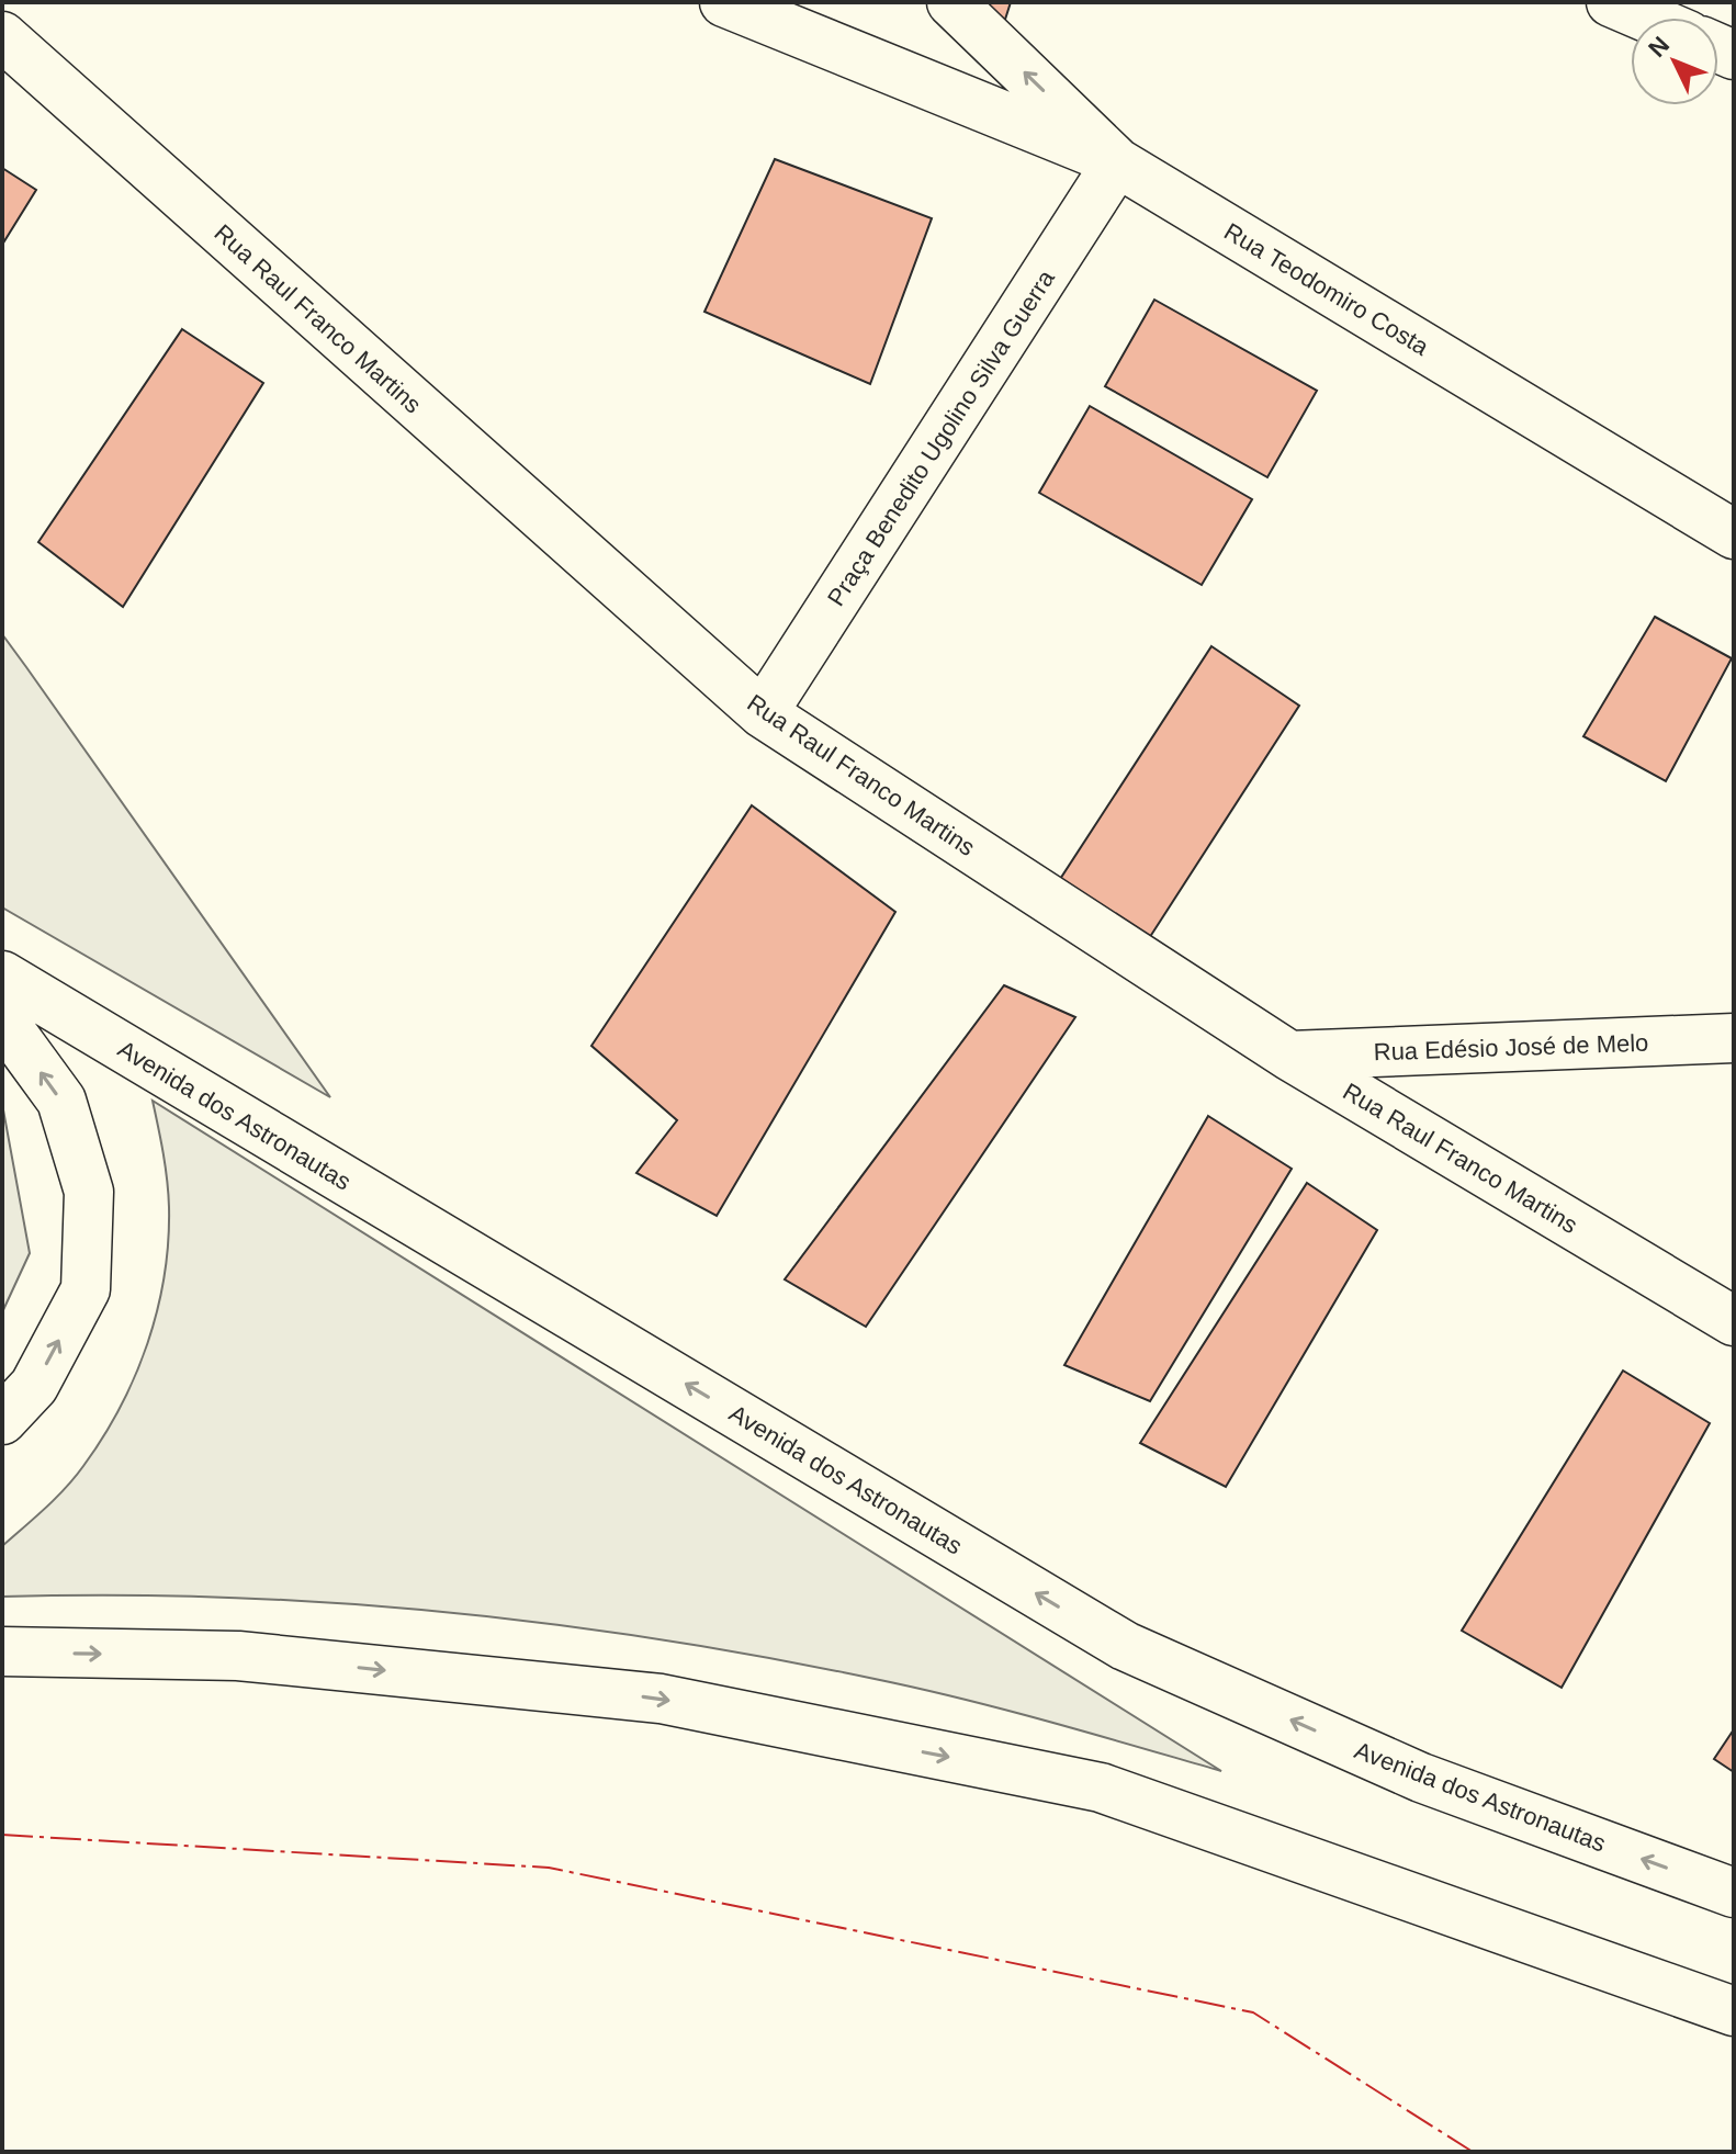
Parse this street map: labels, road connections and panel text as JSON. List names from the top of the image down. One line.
{"streets":{"street":["Rua Teodomiro Costa","Rua Raul Franco Martins","Praça Benedito Ugolino Silva Guerra","Rua Edésio José de Melo","Avenida dos Astronautas"]},"crossings":[["Rua Teodomiro Costa","Praça Benedito Ugolino Silva Guerra"],["Rua Raul Franco Martins","Praça Benedito Ugolino Silva Guerra"],["Rua Raul Franco Martins","Rua Edésio José de Melo"]],"north":"top left"}
